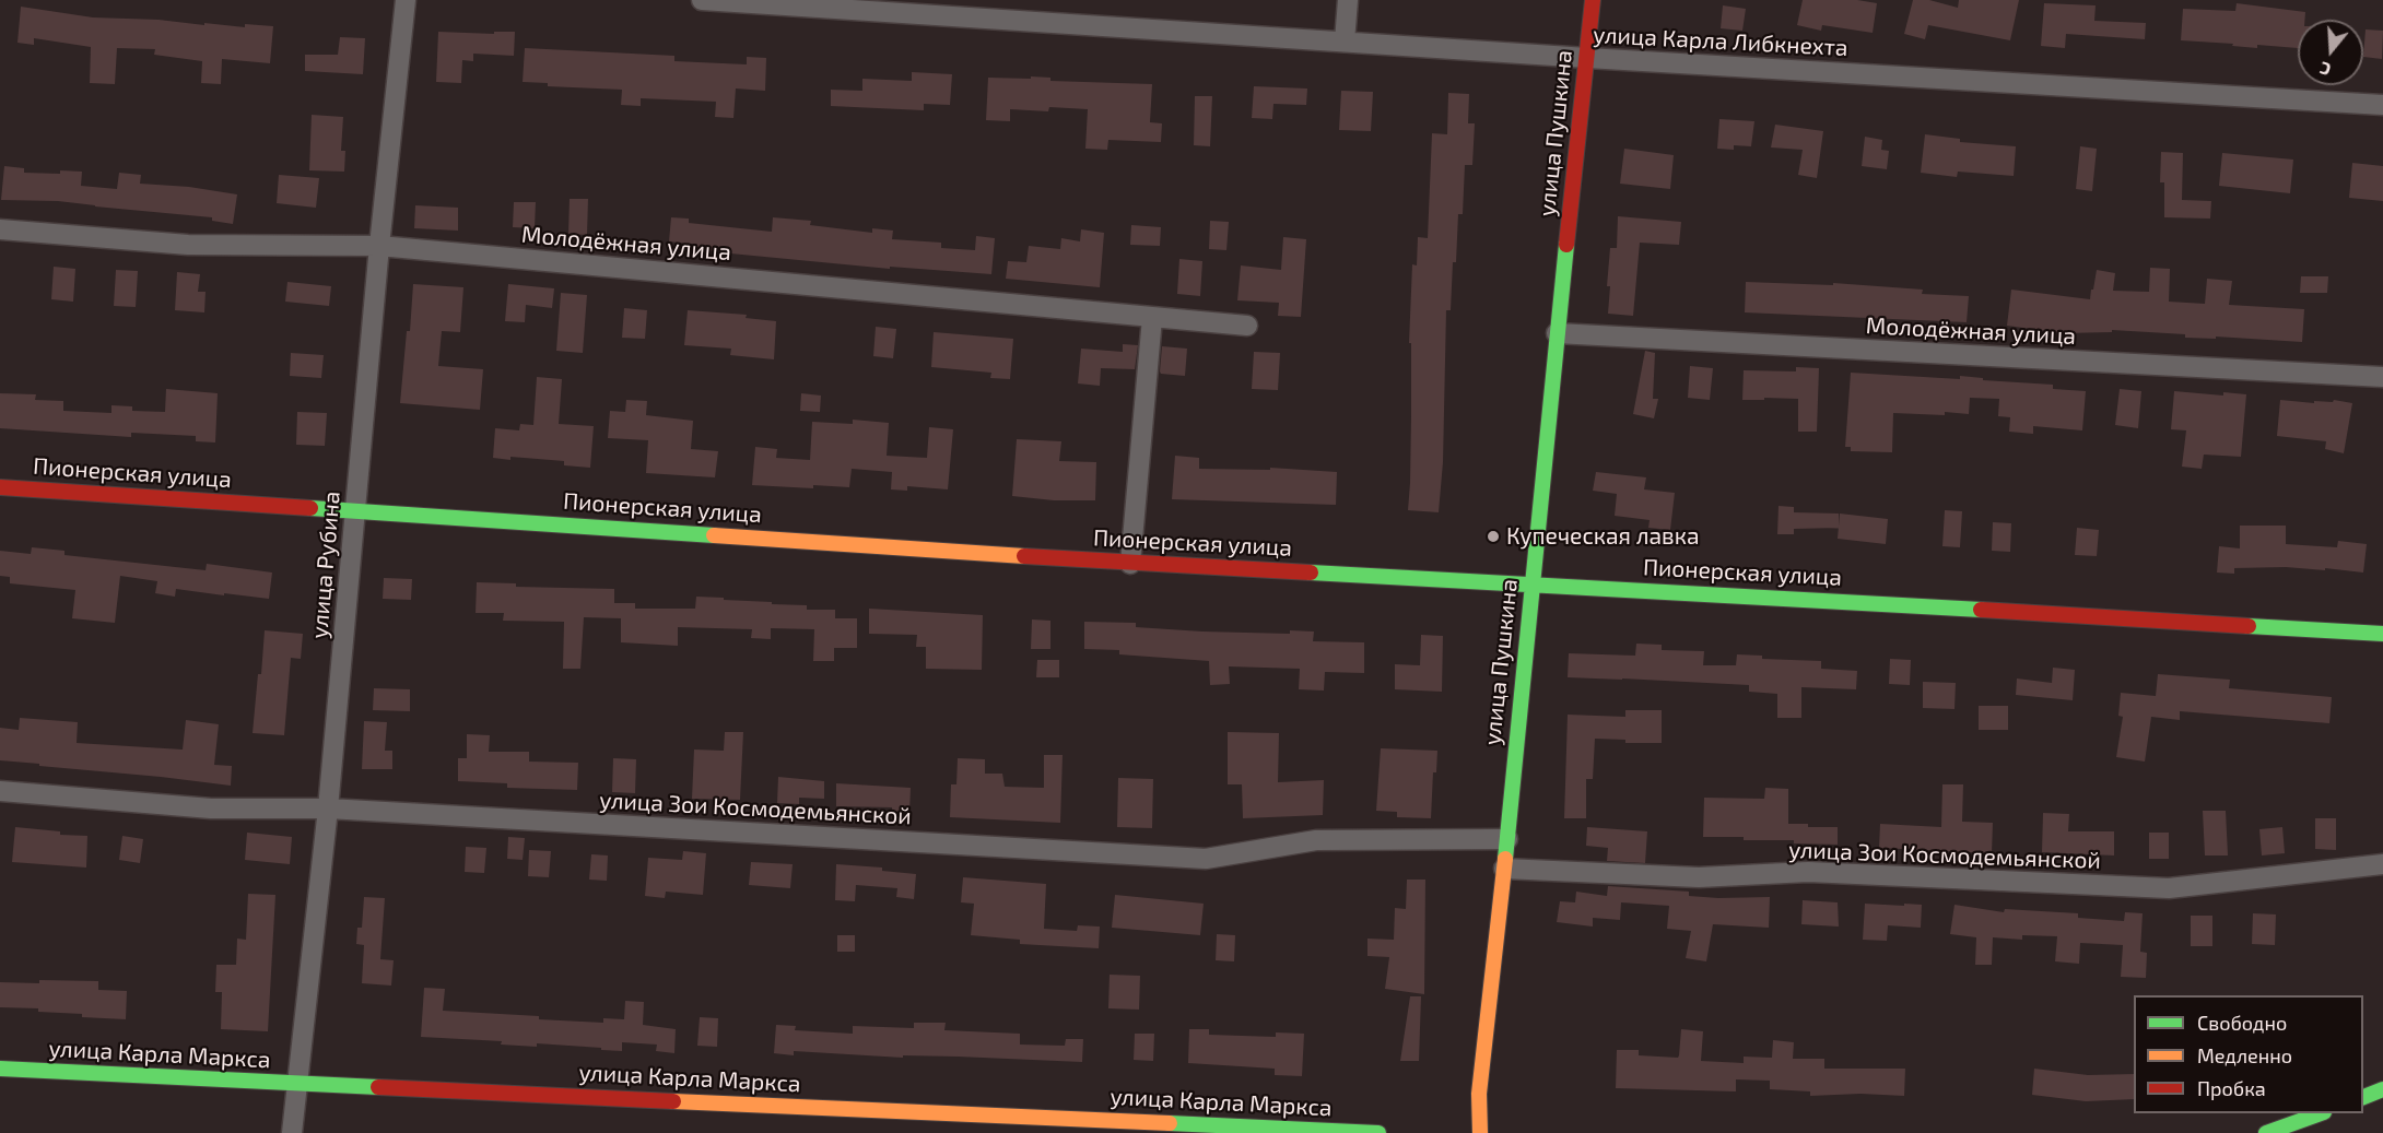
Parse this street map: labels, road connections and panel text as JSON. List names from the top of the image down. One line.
{"streets":{"street":["улица Карла Либкнехта","улица Пушкина","Молодёжная улица","Пионерская улица","улица Рубина","улица Зои Космодемьянской","улица Карла Маркса"]},"crossings":[["улица Карла Либкнехта","улица Пушкина"],["улица Пушкина","Молодёжная улица"],["улица Пушкина","Пионерская улица"],["улица Пушкина","улица Зои Космодемьянской"],["Молодёжная улица","улица Рубина"],["Пионерская улица","улица Рубина"],["улица Рубина","улица Зои Космодемьянской"],["улица Рубина","улица Карла Маркса"]],"places":["Купеческая лавка"],"legend":["Свободно","Медленно","Пробка"],"north":"bottom"}
